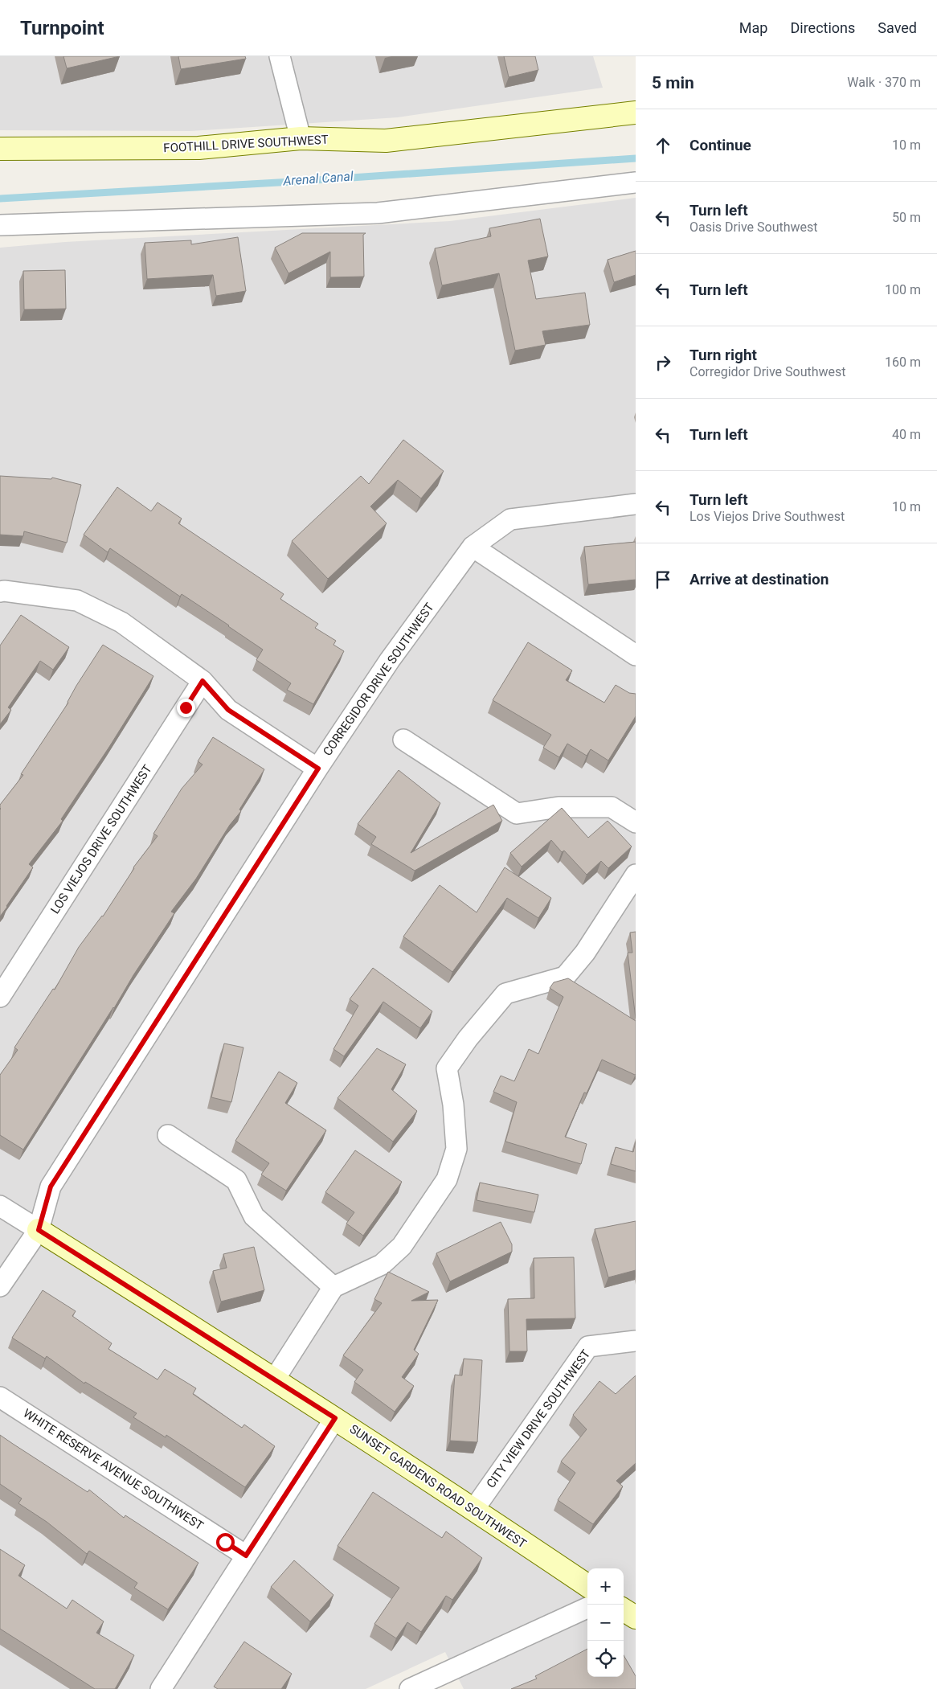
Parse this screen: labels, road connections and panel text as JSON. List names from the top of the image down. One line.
{"streets":{"street":["FOOTHILL DRIVE SOUTHWEST","CORREGIDOR DRIVE SOUTHWEST","LOS VIEJOS DRIVE SOUTHWEST","CITY VIEW DRIVE SOUTHWEST","WHITE RESERVE AVENUE SOUTHWEST","SUNSET GARDENS ROAD SOUTHWEST"]},"crossings":[["CORREGIDOR DRIVE SOUTHWEST","SUNSET GARDENS ROAD SOUTHWEST"],["CITY VIEW DRIVE SOUTHWEST","SUNSET GARDENS ROAD SOUTHWEST"]],"water":["Arenal Canal"],"page":{"header":"Turnpoint","nav":["Map","Directions","Saved"],"heading":["5 min","Walk · 370 m"],"list":[["Continue","10 m"],["Turn left","Oasis Drive Southwest","50 m"],["Turn left","100 m"],["Turn right","Corregidor Drive Southwest","160 m"],["Turn left","40 m"],["Turn left","Los Viejos Drive Southwest","10 m"],"Arrive at destination"],"map_buttons":["+","−"]}}
